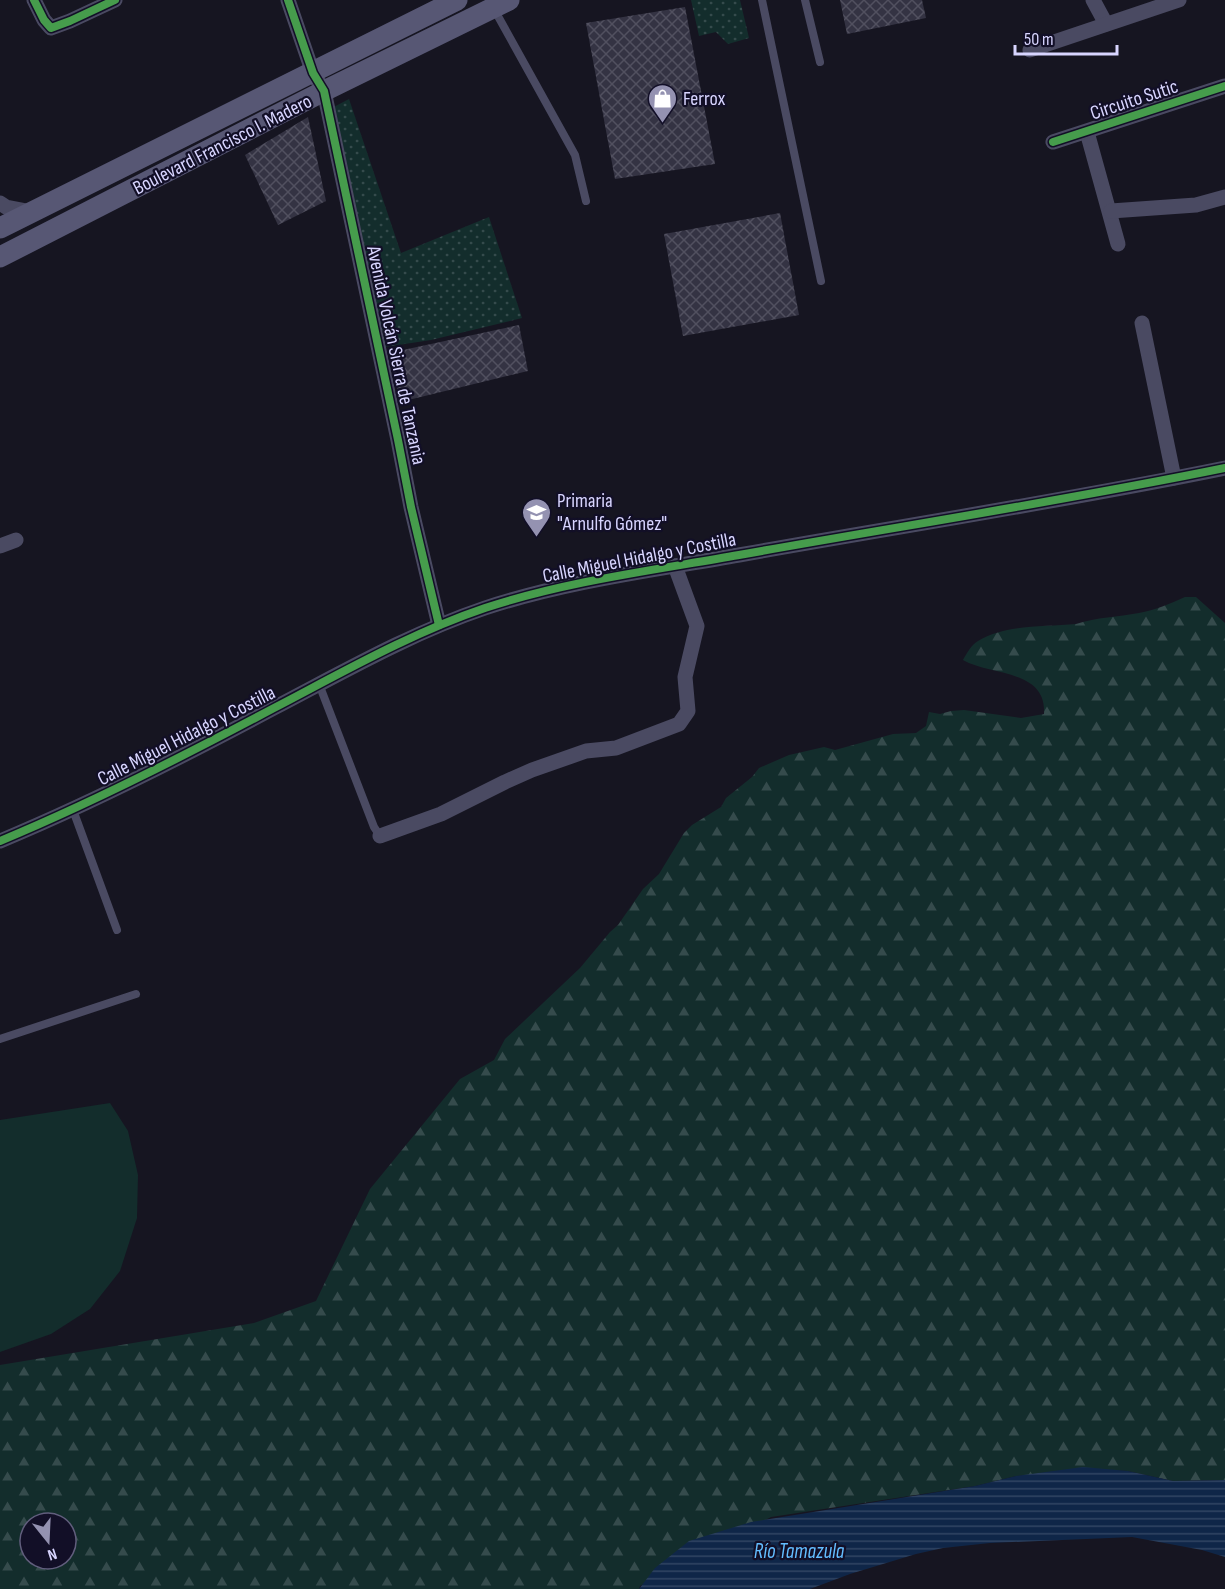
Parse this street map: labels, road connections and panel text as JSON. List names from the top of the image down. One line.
{"streets":{"main road":["Boulevard Francisco I. Madero"],"street":["Circuito Sutic","Avenida Volcán Sierra de Tanzania","Calle Miguel Hidalgo y Costilla"]},"crossings":[["Boulevard Francisco I. Madero","Avenida Volcán Sierra de Tanzania"],["Avenida Volcán Sierra de Tanzania","Calle Miguel Hidalgo y Costilla"]],"water":["Río Tamazula"],"places":{"shop":["Ferrox"],"school or university":["Primaria \"Arnulfo Gómez\""]},"scale_bar":"50 m","north":"bottom"}
